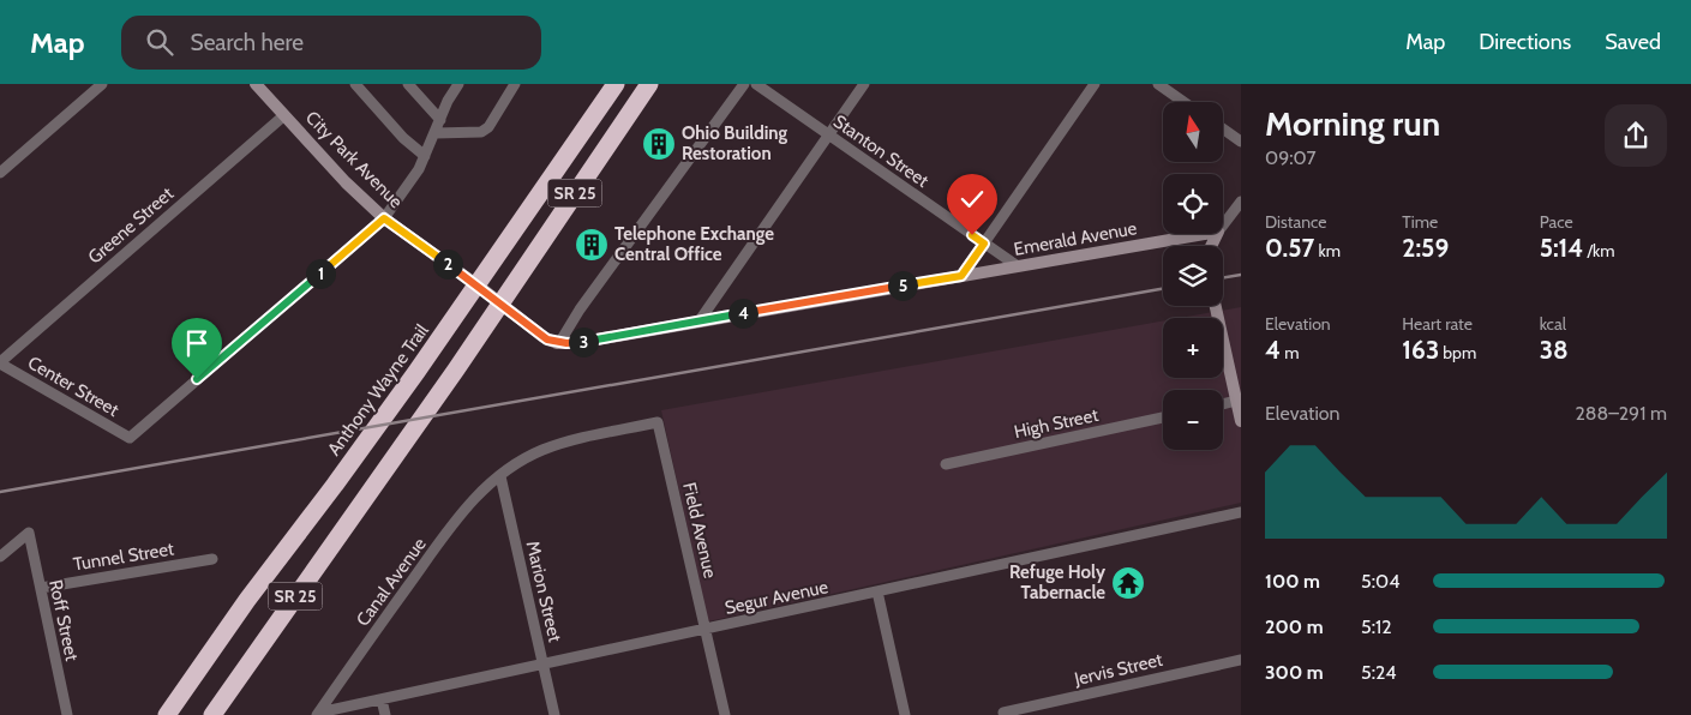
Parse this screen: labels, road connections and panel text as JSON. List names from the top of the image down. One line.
{"streets":{"highway":["SR 25","Anthony Wayne Trail"],"street":["Stanton Street","City Park Avenue","Greene Street","Emerald Avenue","Center Street","High Street","Field Avenue","Tunnel Street","Canal Avenue","Marion Street","Segur Avenue","Roff Street","Jervis Street"]},"crossings":[["Stanton Street","Emerald Avenue"],["City Park Avenue","SR 25"],["City Park Avenue","Greene Street"],["City Park Avenue","Emerald Avenue"],["City Park Avenue","Center Street"],["City Park Avenue","Anthony Wayne Trail"],["Greene Street","Center Street"],["Field Avenue","Canal Avenue"],["Field Avenue","Segur Avenue"],["Tunnel Street","Roff Street"],["Canal Avenue","Marion Street"],["Canal Avenue","Segur Avenue"],["Marion Street","Segur Avenue"]],"places":{"building":["Ohio Building Restoration","Telephone Exchange Central Office"],"temple":["Refuge Holy Tabernacle"]},"north":"top","page":{"header":"Map","search":"Search here","nav":["Map","Directions","Saved"],"heading":["Morning run","09:07"],"map_buttons":["+","−"],"stats":[["Distance","0.57 km"],["Time","2:59"],["Pace","5:14 /km"],["Elevation","4 m"],["Heart rate","163 bpm"],["kcal","38"]],"pins":["2","1","5","4","3"],"chart":["Elevation","288–291 m"],"list":[{"name":"100 m","note":"5:04"},{"name":"200 m","note":"5:12"},{"name":"300 m","note":"5:24"}]}}
